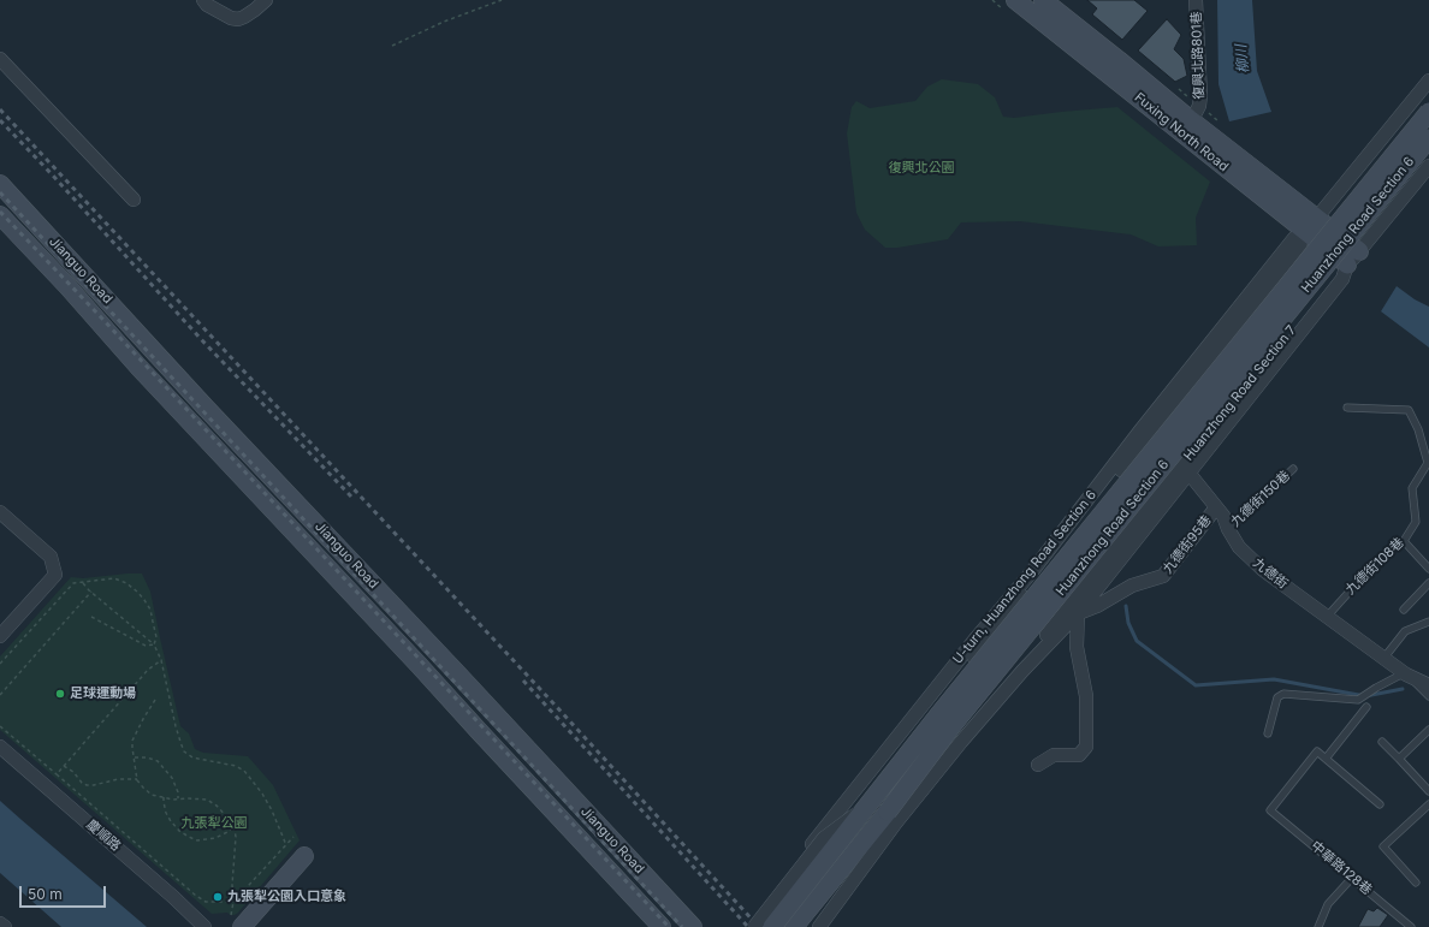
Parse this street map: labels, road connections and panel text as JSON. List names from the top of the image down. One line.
{"streets":{"street":["復興北路801巷","Fuxing North Road","Huanzhong Road Section 6","Jianguo Road","Huanzhong Road Section 7","九德街95巷","九德街","U-turn, Huanzhong Road Section 6","慶順路"],"lane":["九德街150巷","九德街108巷","中華路128巷"]},"crossings":[["復興北路801巷","Fuxing North Road"],["Fuxing North Road","Huanzhong Road Section 6"],["Fuxing North Road","Huanzhong Road Section 7"],["Huanzhong Road Section 6","Huanzhong Road Section 7"],["Huanzhong Road Section 6","九德街"],["Huanzhong Road Section 6","U-turn, Huanzhong Road Section 6"],["Huanzhong Road Section 7","九德街95巷"],["Huanzhong Road Section 7","九德街"],["九德街150巷","九德街"],["九德街95巷","九德街"],["九德街108巷","九德街"]],"water":["柳川"],"parks":["復興北公園","九張犁公園"],"places":["足球運動場","九張犁公園入口意象"],"scale_bar":"50 m"}
